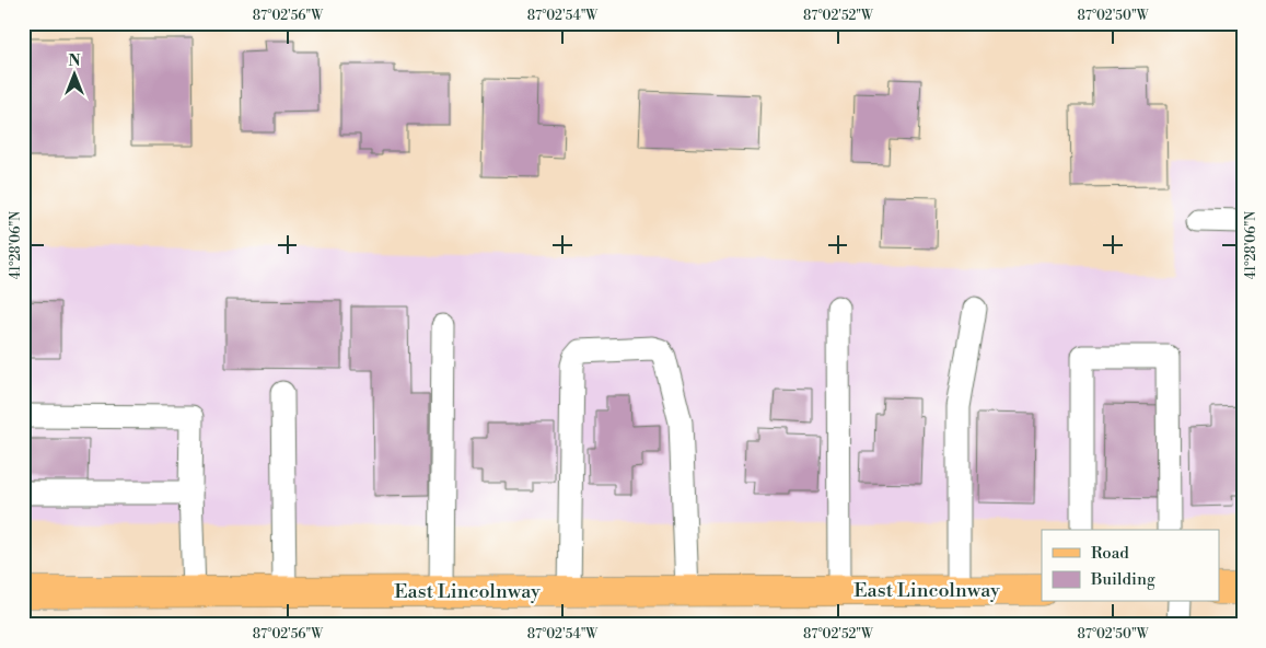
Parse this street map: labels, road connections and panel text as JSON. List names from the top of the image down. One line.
{"streets":{"main road":["East Lincolnway"]},"legend":["Road","Building"],"north":"top","coordinates":["87°02'56\"W","87°02'54\"W","87°02'52\"W","87°02'50\"W","41°28'06\"N"]}
